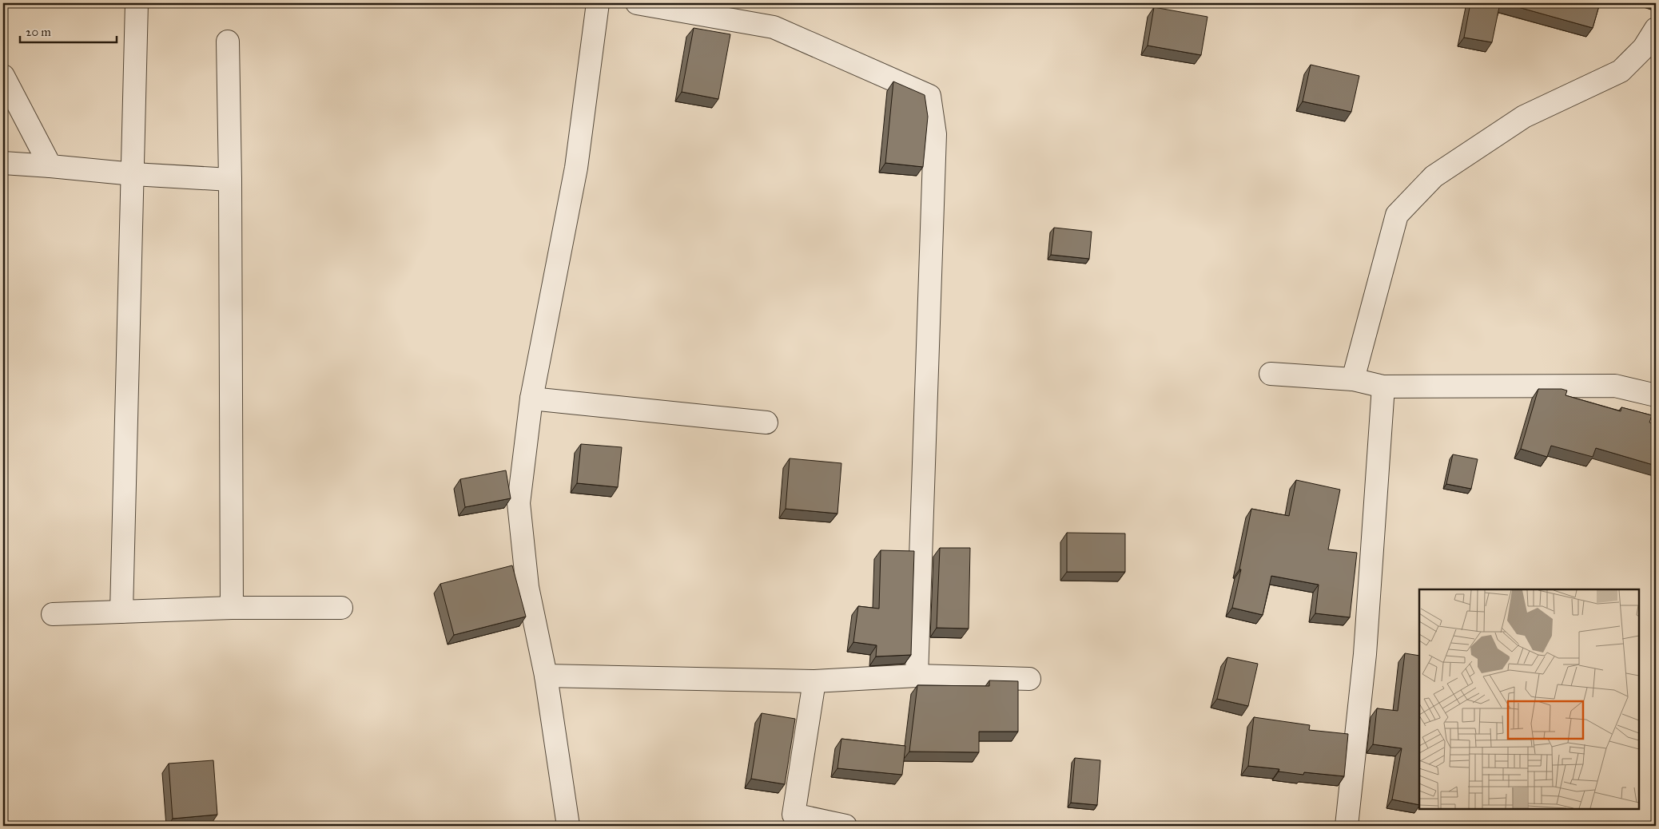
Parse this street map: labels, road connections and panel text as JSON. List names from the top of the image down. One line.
{"scale_bar":"20 m"}
